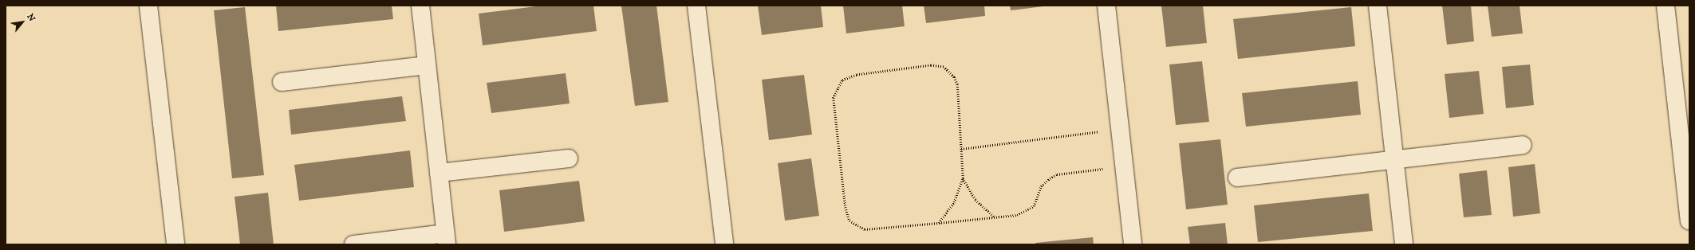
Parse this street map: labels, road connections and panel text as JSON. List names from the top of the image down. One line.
{"north":"top right"}
